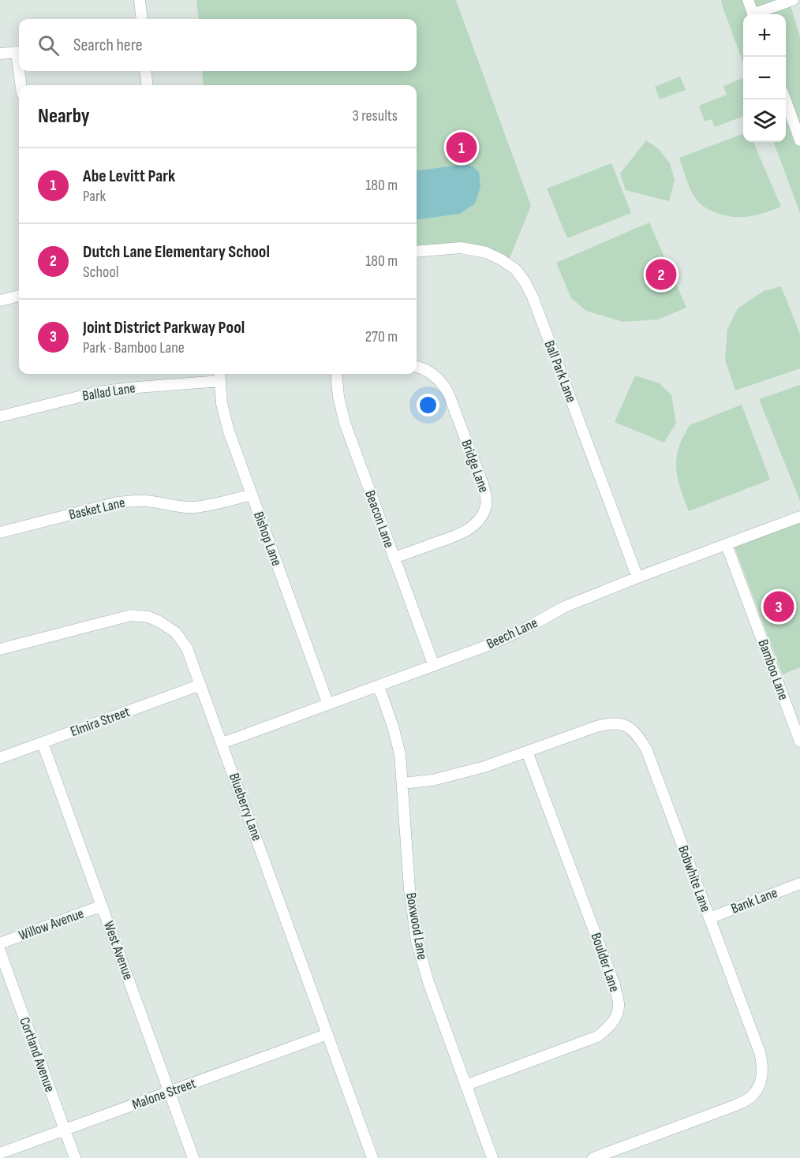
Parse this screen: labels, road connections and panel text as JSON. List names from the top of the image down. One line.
{"streets":{"street":["Ball Park Lane","Ballad Lane","Bridge Lane","Basket Lane","Beacon Lane","Bishop Lane","Beech Lane","Bamboo Lane","Elmira Street","Blueberry Lane","Bobwhite Lane","Bank Lane","Willow Avenue","Boxwood Lane","West Avenue","Boulder Lane","Cortland Avenue","Malone Street"]},"crossings":[["Ball Park Lane","Beech Lane"],["Ballad Lane","Bishop Lane"],["Bridge Lane","Beacon Lane"],["Basket Lane","Bishop Lane"],["Beacon Lane","Beech Lane"],["Bishop Lane","Beech Lane"],["Beech Lane","Bamboo Lane"],["Beech Lane","Blueberry Lane"],["Beech Lane","Boxwood Lane"],["Elmira Street","Blueberry Lane"],["Elmira Street","West Avenue"],["Blueberry Lane","Malone Street"],["Bobwhite Lane","Bank Lane"],["Bobwhite Lane","Boxwood Lane"],["Bobwhite Lane","Boulder Lane"],["Willow Avenue","West Avenue"],["Boxwood Lane","Boulder Lane"],["West Avenue","Malone Street"],["Cortland Avenue","Malone Street"]],"page":{"map_buttons":["+","−"],"search":"Search here","heading":["Nearby","3 results"],"pins":["1","2","3"],"list":[{"mark":"1","name":"Abe Levitt Park","note":"Park","value":"180 m"},{"mark":"2","name":"Dutch Lane Elementary School","note":"School","value":"180 m"},{"mark":"3","name":"Joint District Parkway Pool","note":"Park · Bamboo Lane","value":"270 m"}]}}
